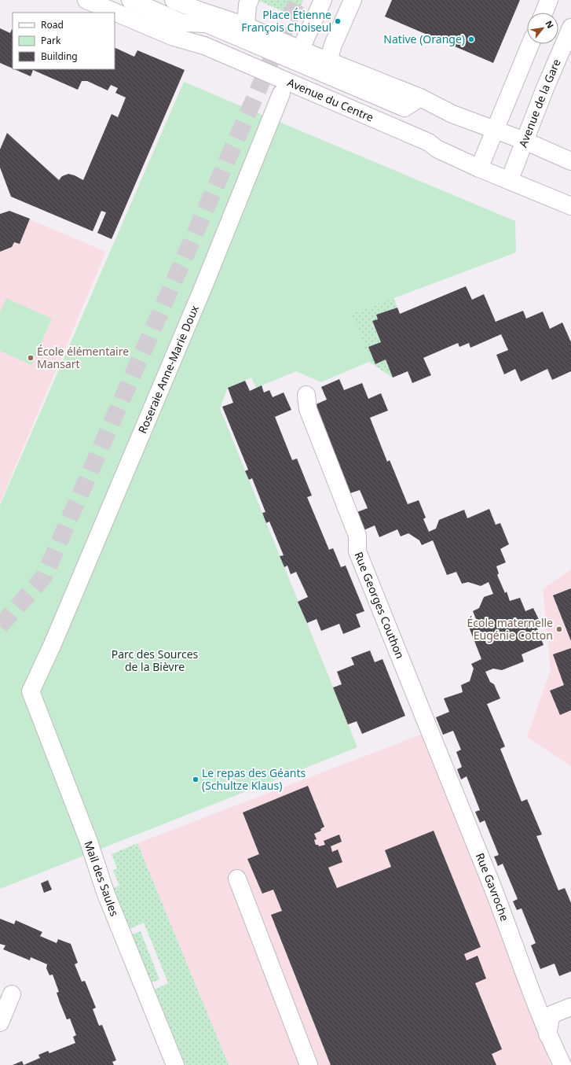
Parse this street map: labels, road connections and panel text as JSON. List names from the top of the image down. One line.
{"streets":{"street":["Avenue du Centre","Avenue de la Gare","Roseraie Anne-Marie Doux","Rue Georges Couthon","Mail des Saules","Rue Gavroche"]},"crossings":[["Avenue du Centre","Avenue de la Gare"],["Roseraie Anne-Marie Doux","Mail des Saules"],["Rue Georges Couthon","Rue Gavroche"]],"parks":["Parc des Sources de la Bièvre"],"places":["Place Étienne François Choiseul","Native (Orange)","École élémentaire Mansart","École maternelle Eugénie Cotton","Le repas des Géants (Schultze Klaus)"],"legend":["Road","Park","Building"],"north":"top right"}
